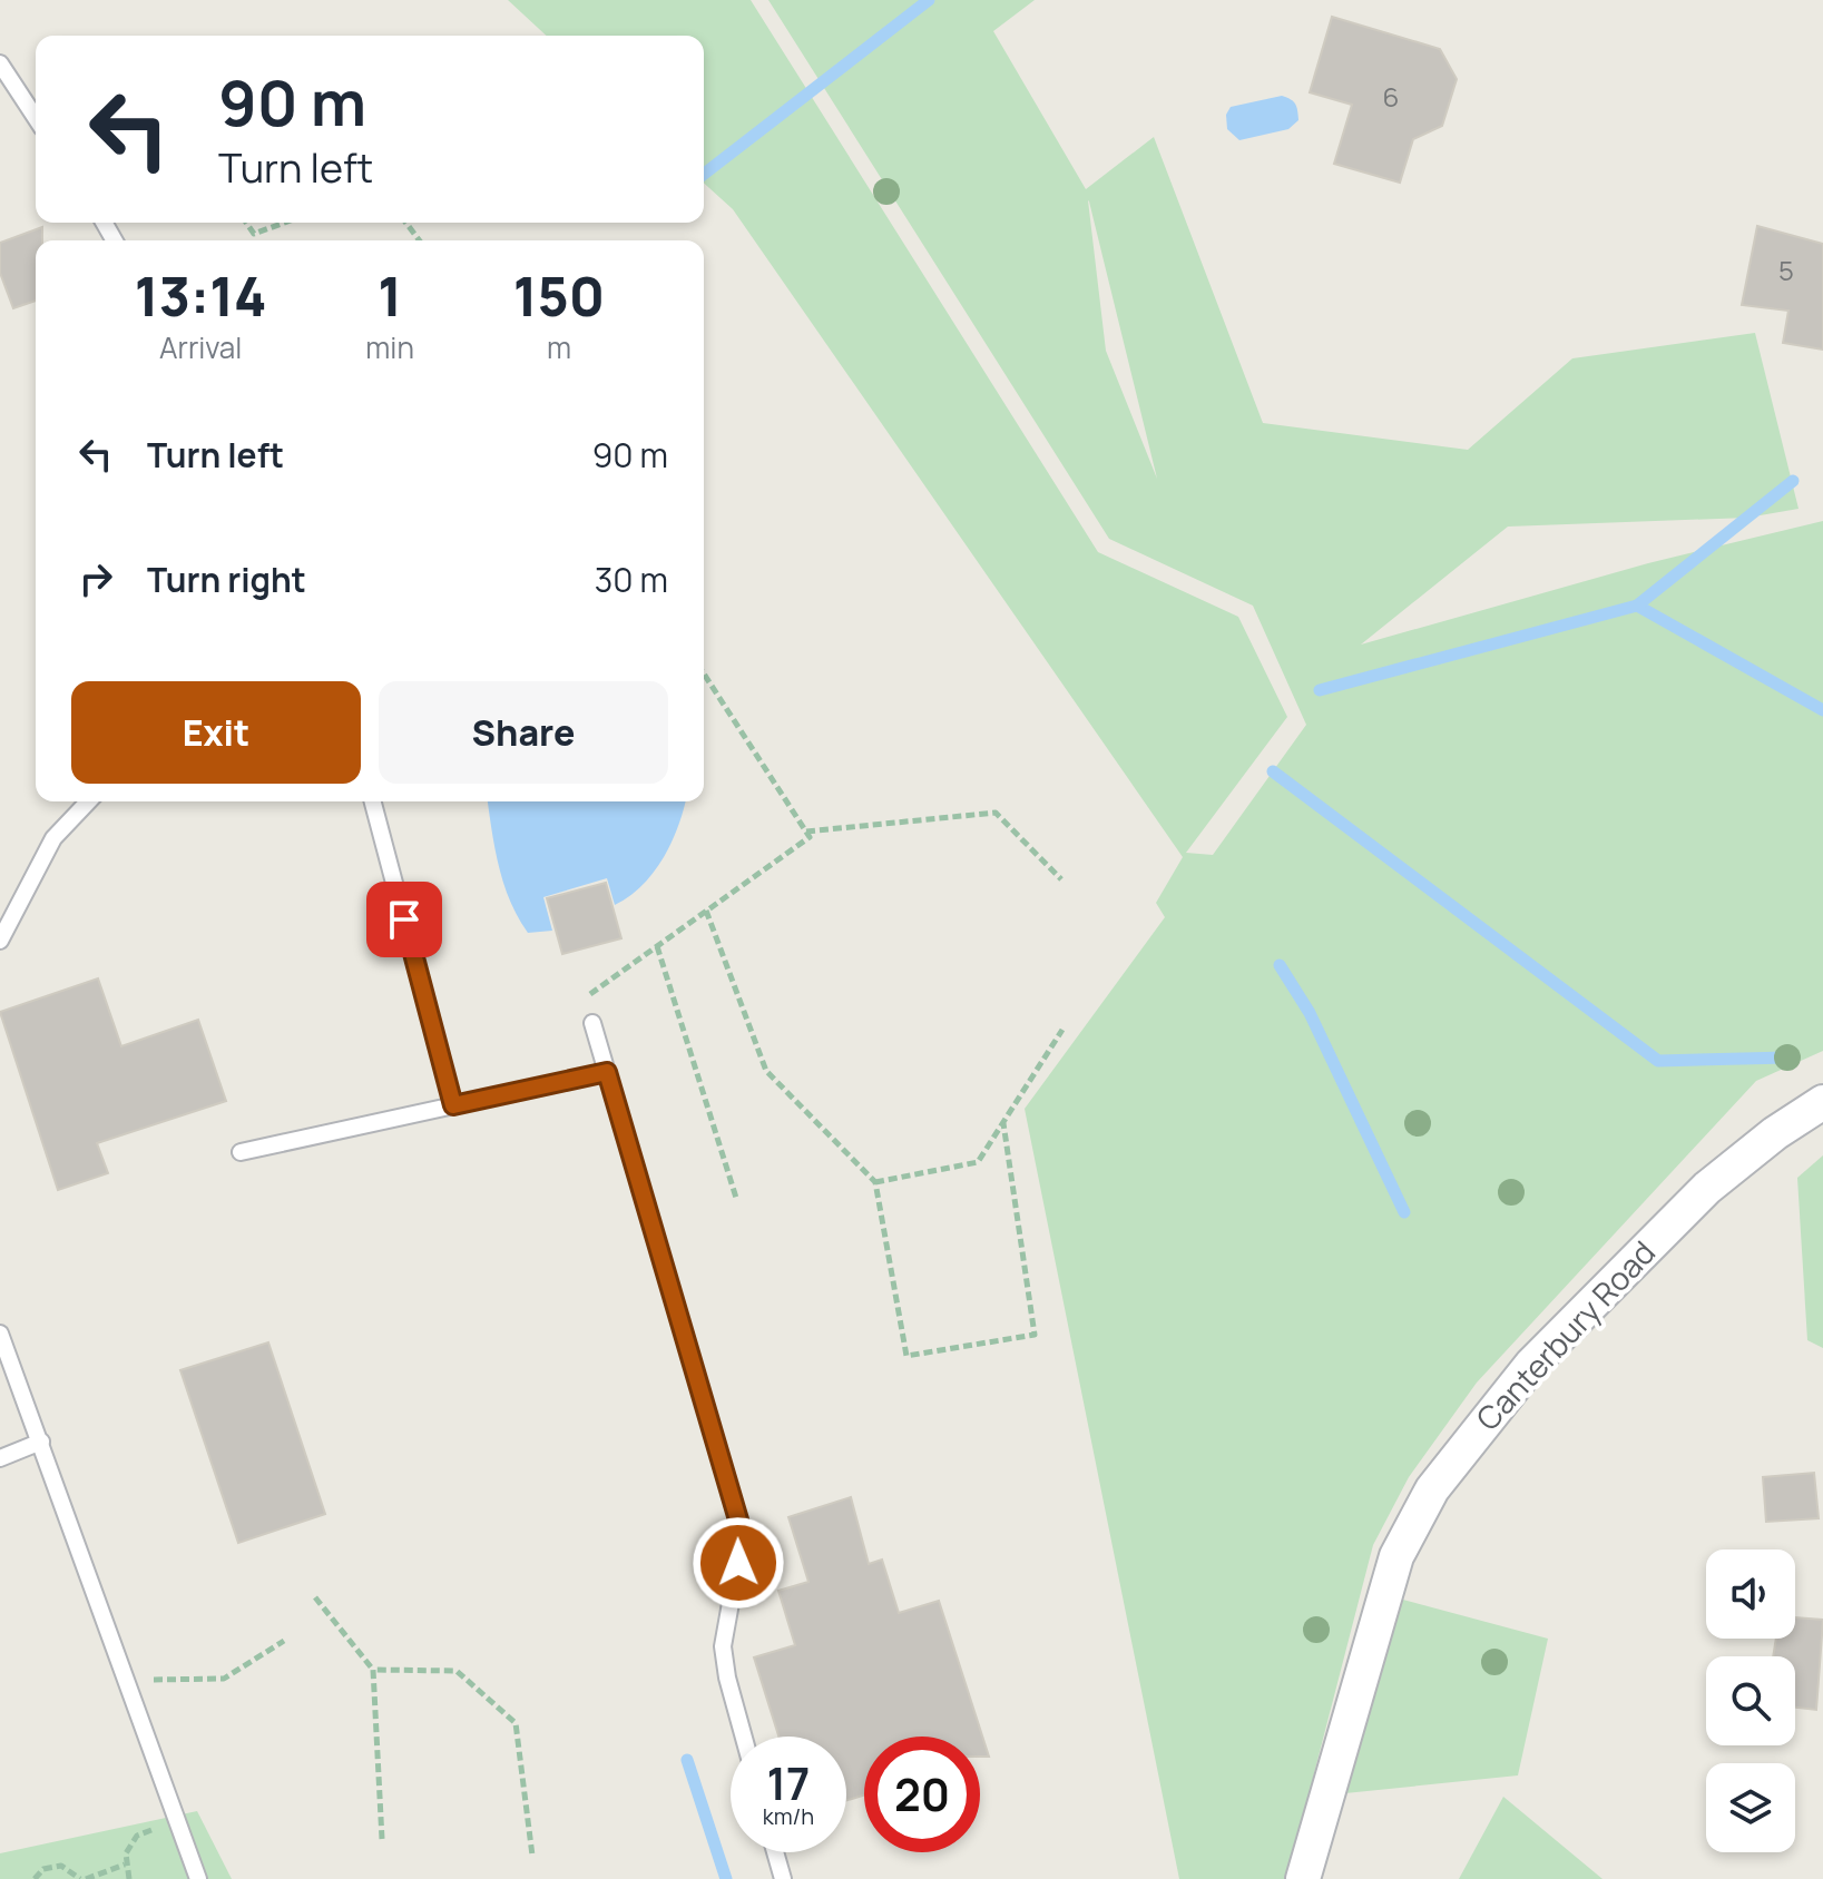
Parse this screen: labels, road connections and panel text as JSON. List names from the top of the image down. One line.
{"streets":{"street":["Canterbury Road"]},"house_numbers":["6","5"],"page":{"turn":["90 m","Turn left"],"eta":["13:14","Arrival","1","min","150","m"],"list":[{"name":"Turn left","value":"90 m"},{"name":"Turn right","value":"30 m"}],"buttons":["Exit","Share"],"speed":"17 km/h","limit":"20"}}
